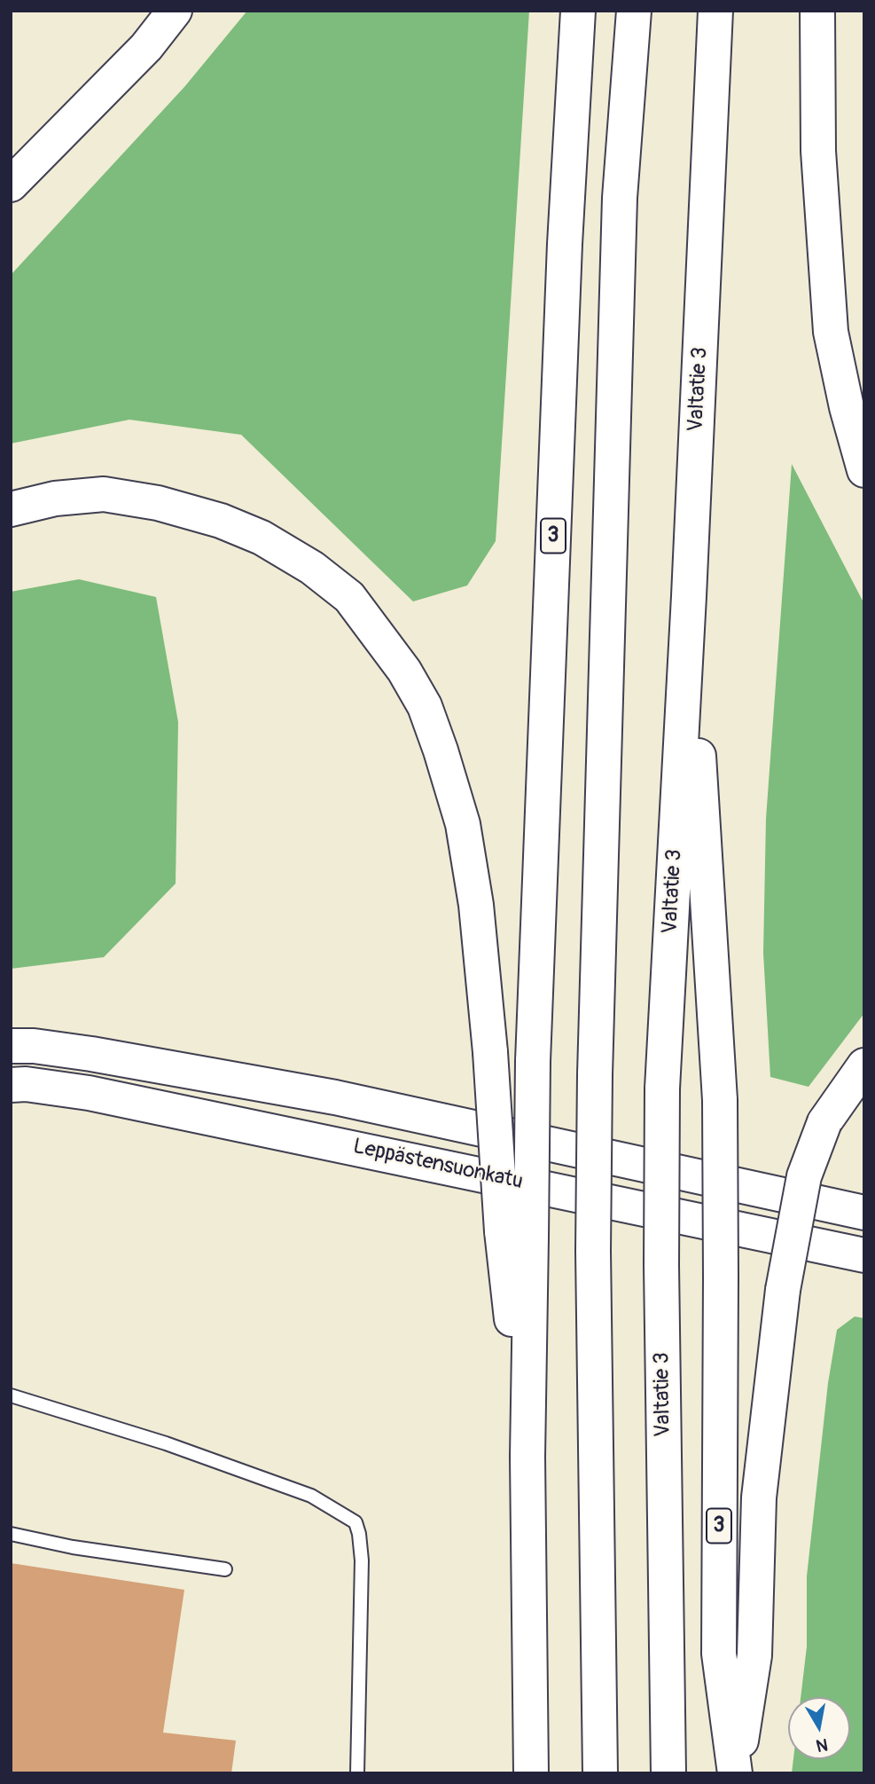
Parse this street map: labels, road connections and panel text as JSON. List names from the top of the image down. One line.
{"streets":{"main road":["Valtatie 3","3","Leppästensuonkatu"]},"crossings":[["Valtatie 3","3"]],"north":"bottom"}
